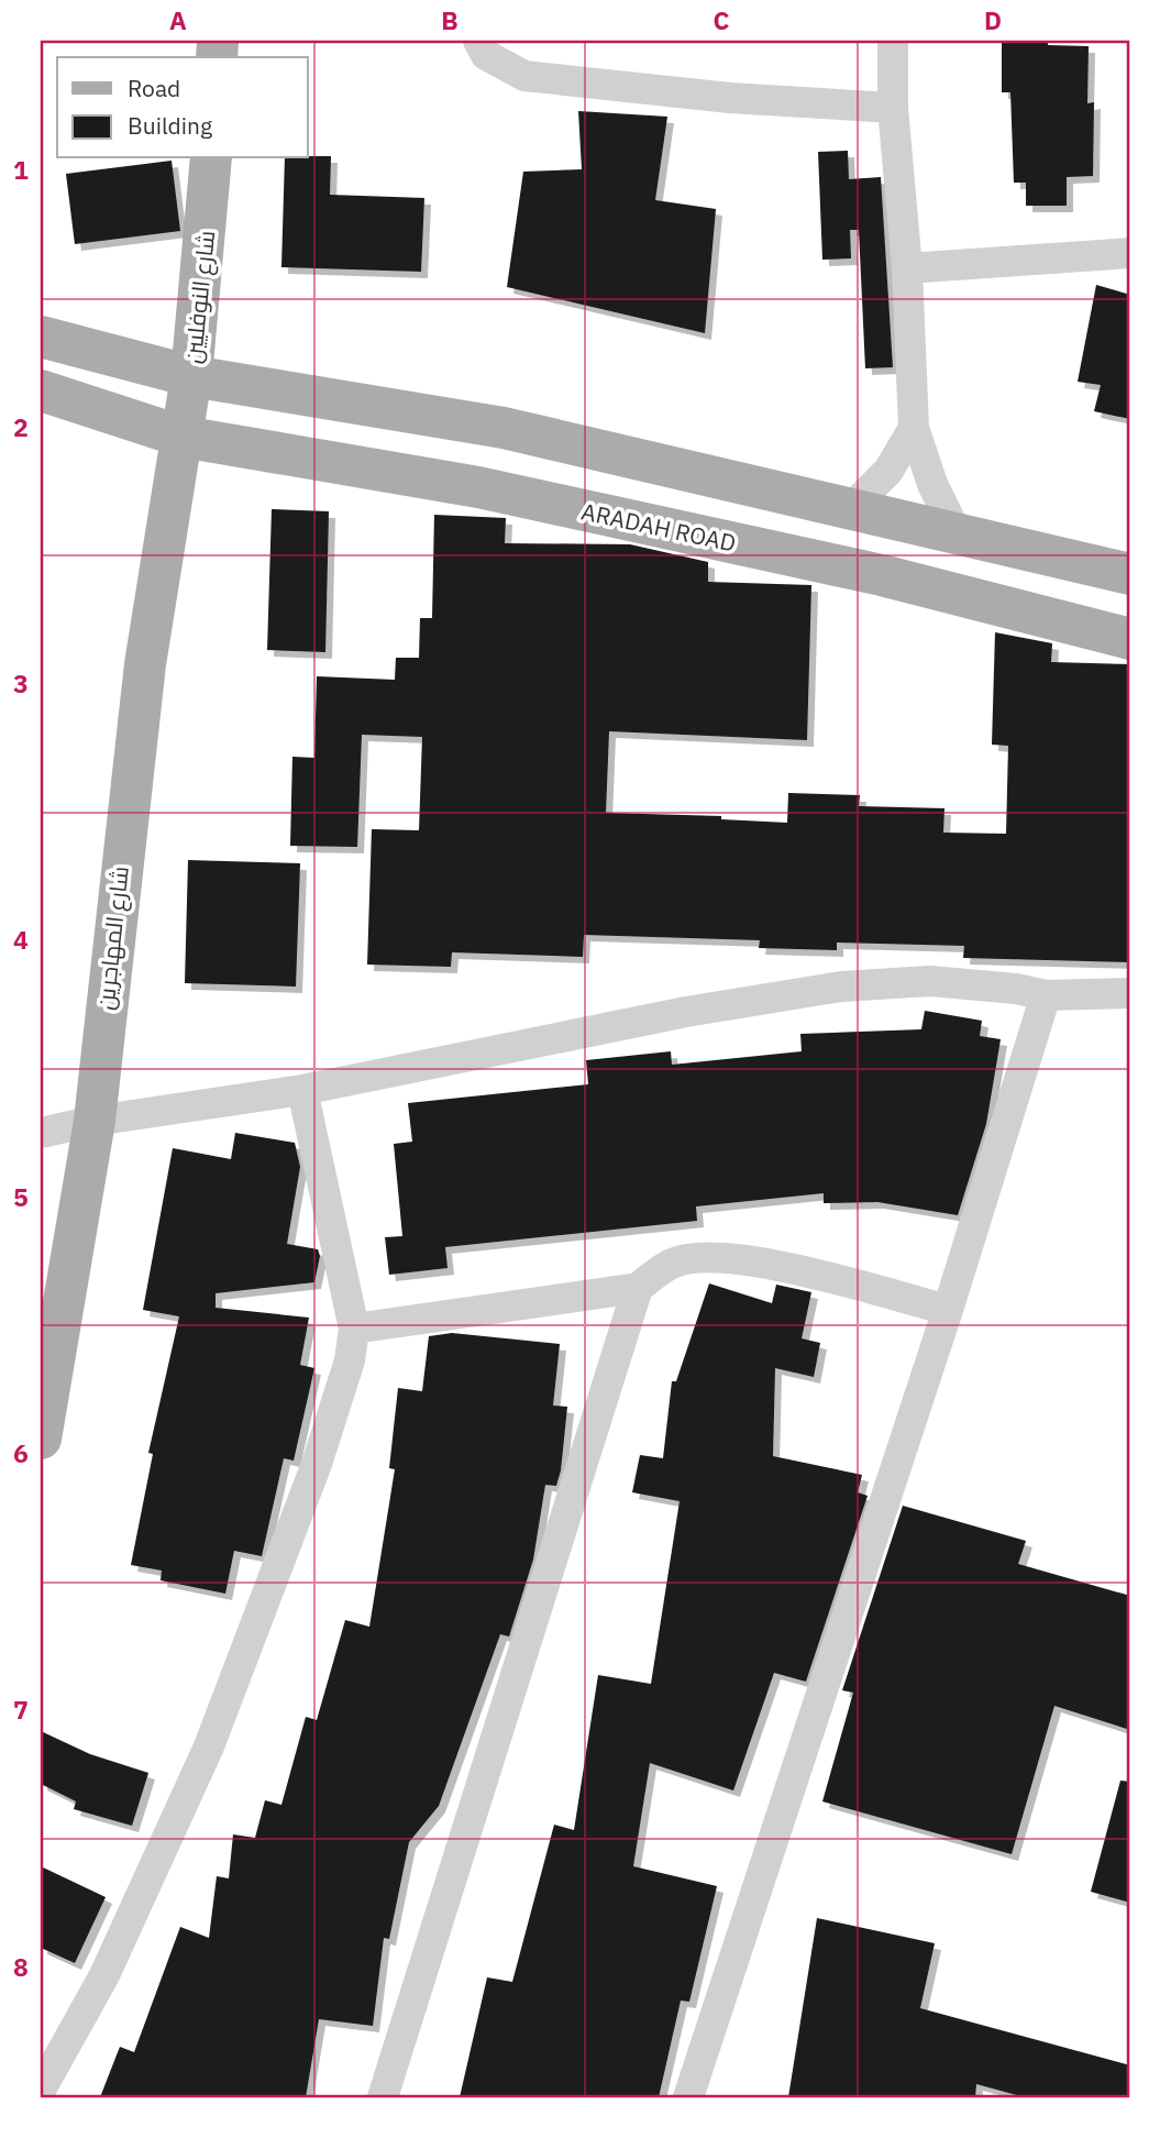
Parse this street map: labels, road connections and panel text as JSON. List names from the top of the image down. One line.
{"streets":{"main road":["شارع النوفليين","ARADAH ROAD","شارع المهاجرين"]},"crossings":[["شارع النوفليين","ARADAH ROAD"],["شارع النوفليين","شارع المهاجرين"],["ARADAH ROAD","شارع المهاجرين"]],"legend":["Road","Building"],"grid":{"columns":["A","B","C","D"],"rows":["1","2","3","4","5","6","7","8"]}}
